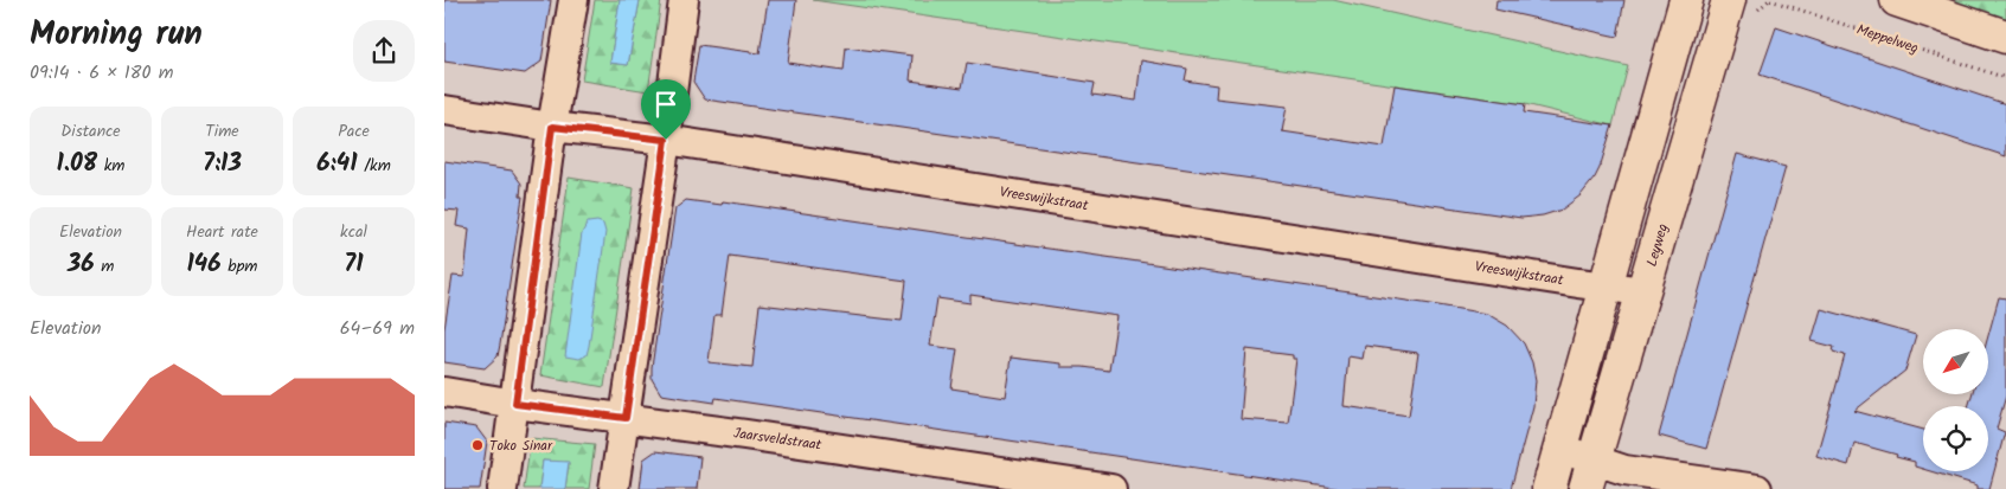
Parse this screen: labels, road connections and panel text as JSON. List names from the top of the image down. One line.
{"streets":{"street":["Vreeswijkstraat","Leyweg","Jaarsveldstraat"],"path":["Meppelweg"]},"crossings":[["Meppelweg","Leyweg"],["Vreeswijkstraat","Leyweg"]],"places":["Toko Sinar"],"north":"bottom left","page":{"heading":["Morning run","09:14 · 6 × 180 m"],"stats":[["Distance","1.08 km"],["Time","7:13"],["Pace","6:41 /km"],["Elevation","36 m"],["Heart rate","146 bpm"],["kcal","71"]],"chart":["Elevation","64–69 m"]}}
